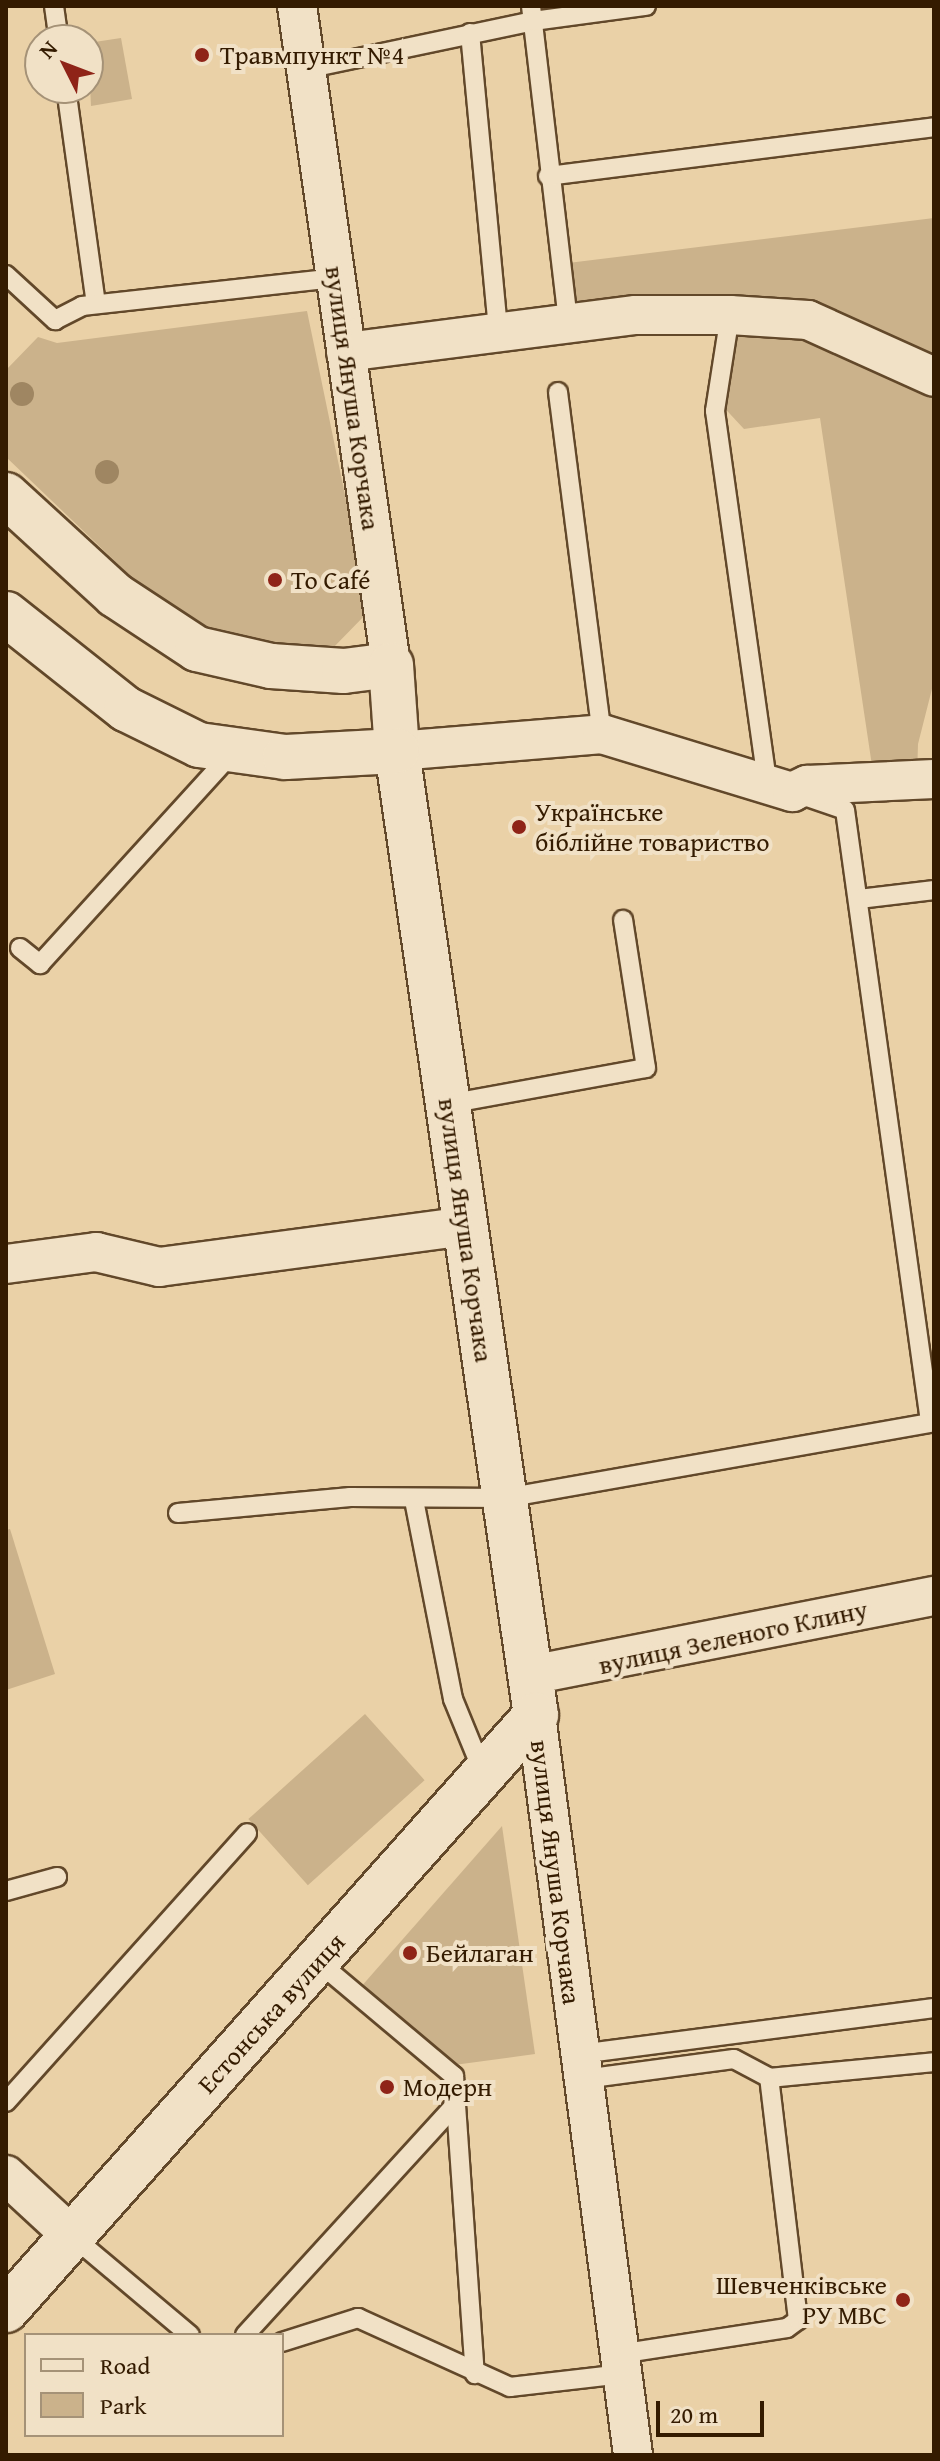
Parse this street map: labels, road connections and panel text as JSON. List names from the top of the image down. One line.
{"streets":{"street":["вулиця Януша Корчака","вулиця Зеленого Клину","Естонська вулиця"]},"crossings":[["вулиця Януша Корчака","вулиця Зеленого Клину"],["вулиця Януша Корчака","Естонська вулиця"],["вулиця Зеленого Клину","Естонська вулиця"]],"places":["Травмпункт №4","To Café","Українське біблійне товариство","Бейлаган","Модерн","Шевченківське РУ МВС"],"legend":["Road","Park"],"scale_bar":"20 m","north":"top left"}
